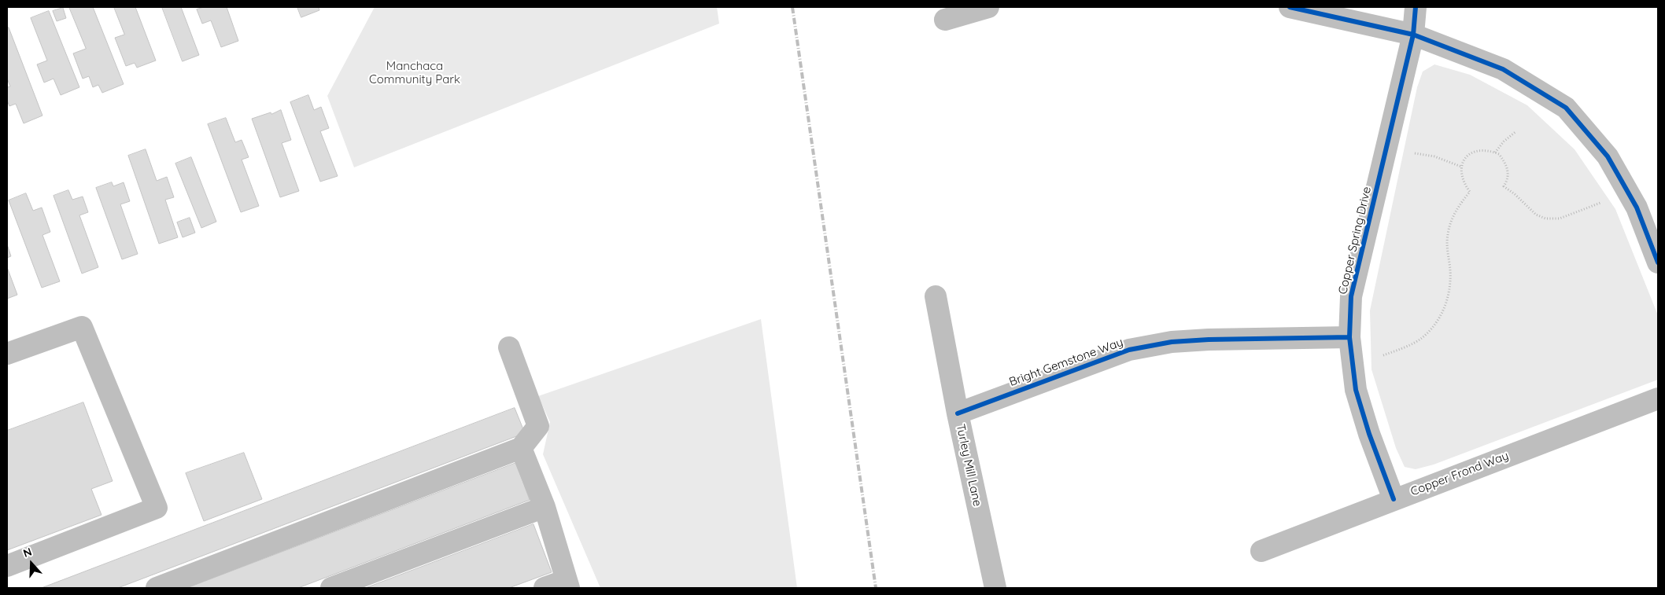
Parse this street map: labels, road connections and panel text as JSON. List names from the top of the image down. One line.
{"streets":{"street":["Copper Spring Drive","Bright Gemstone Way","Turley Mill Lane","Copper Frond Way"]},"crossings":[["Copper Spring Drive","Bright Gemstone Way"],["Copper Spring Drive","Copper Frond Way"],["Bright Gemstone Way","Turley Mill Lane"]],"parks":["Manchaca Community Park"],"north":"top"}
